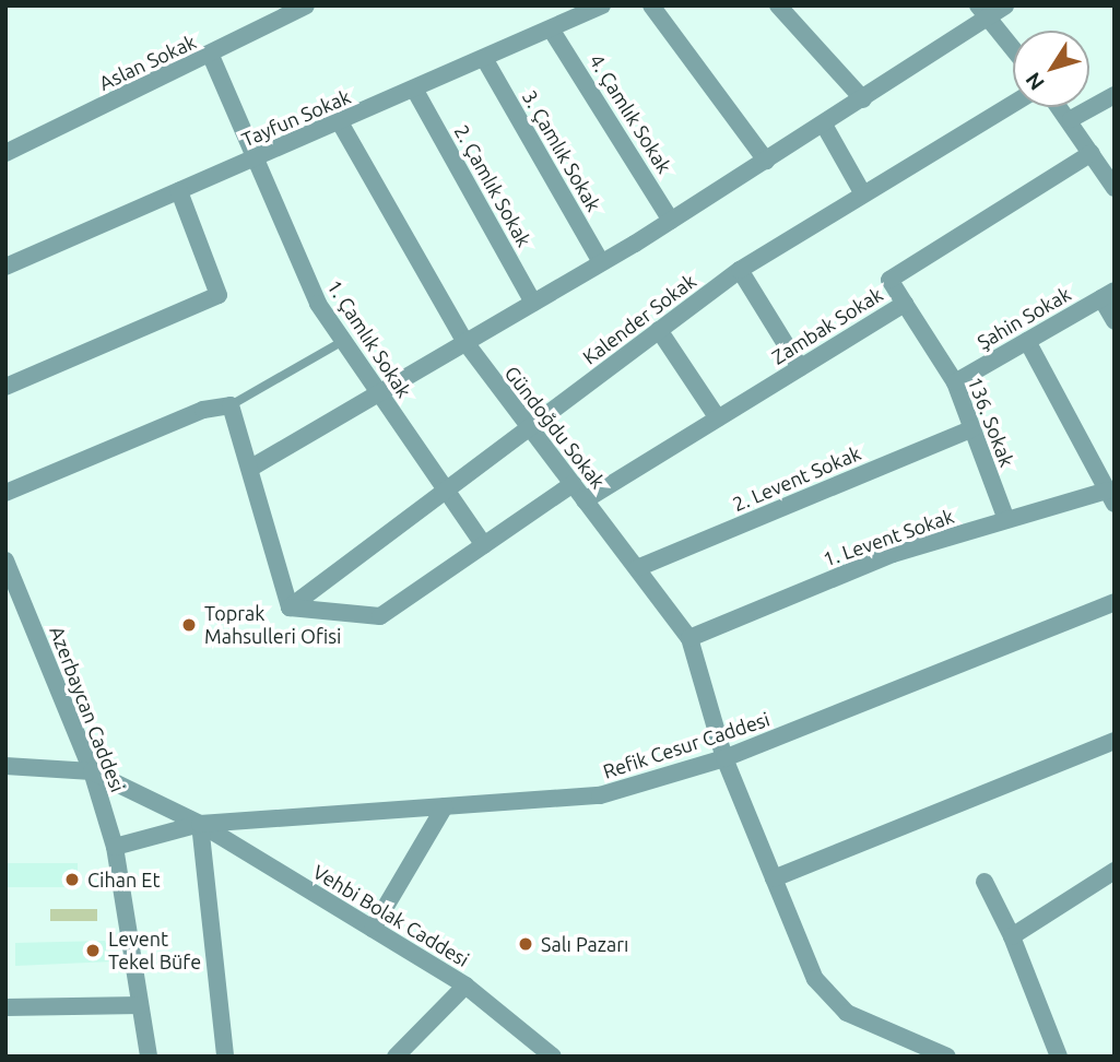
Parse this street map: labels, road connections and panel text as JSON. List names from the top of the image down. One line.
{"streets":{"street":["Aslan Sokak","4. Çamlık Sokak","Tayfun Sokak","3. Çamlık Sokak","2. Çamlık Sokak","Şahin Sokak","Kalender Sokak","Zambak Sokak","1. Çamlık Sokak","136. Sokak","Gündoğdu Sokak","2. Levent Sokak","1. Levent Sokak","Azerbaycan Caddesi","Refik Cesur Caddesi","Vehbi Bolak Caddesi"]},"crossings":[["Aslan Sokak","1. Çamlık Sokak"],["4. Çamlık Sokak","Tayfun Sokak"],["Tayfun Sokak","3. Çamlık Sokak"],["Tayfun Sokak","2. Çamlık Sokak"],["Tayfun Sokak","1. Çamlık Sokak"],["Tayfun Sokak","Gündoğdu Sokak"],["Şahin Sokak","136. Sokak"],["Kalender Sokak","1. Çamlık Sokak"],["Kalender Sokak","Gündoğdu Sokak"],["Zambak Sokak","136. Sokak"],["Zambak Sokak","Gündoğdu Sokak"],["136. Sokak","2. Levent Sokak"],["136. Sokak","1. Levent Sokak"],["Gündoğdu Sokak","2. Levent Sokak"],["Gündoğdu Sokak","1. Levent Sokak"],["Gündoğdu Sokak","Refik Cesur Caddesi"],["Azerbaycan Caddesi","Refik Cesur Caddesi"],["Azerbaycan Caddesi","Vehbi Bolak Caddesi"],["Refik Cesur Caddesi","Vehbi Bolak Caddesi"]],"places":["Toprak Mahsulleri Ofisi","Cihan Et","Salı Pazarı","Levent Tekel Büfe"],"north":"bottom left"}
